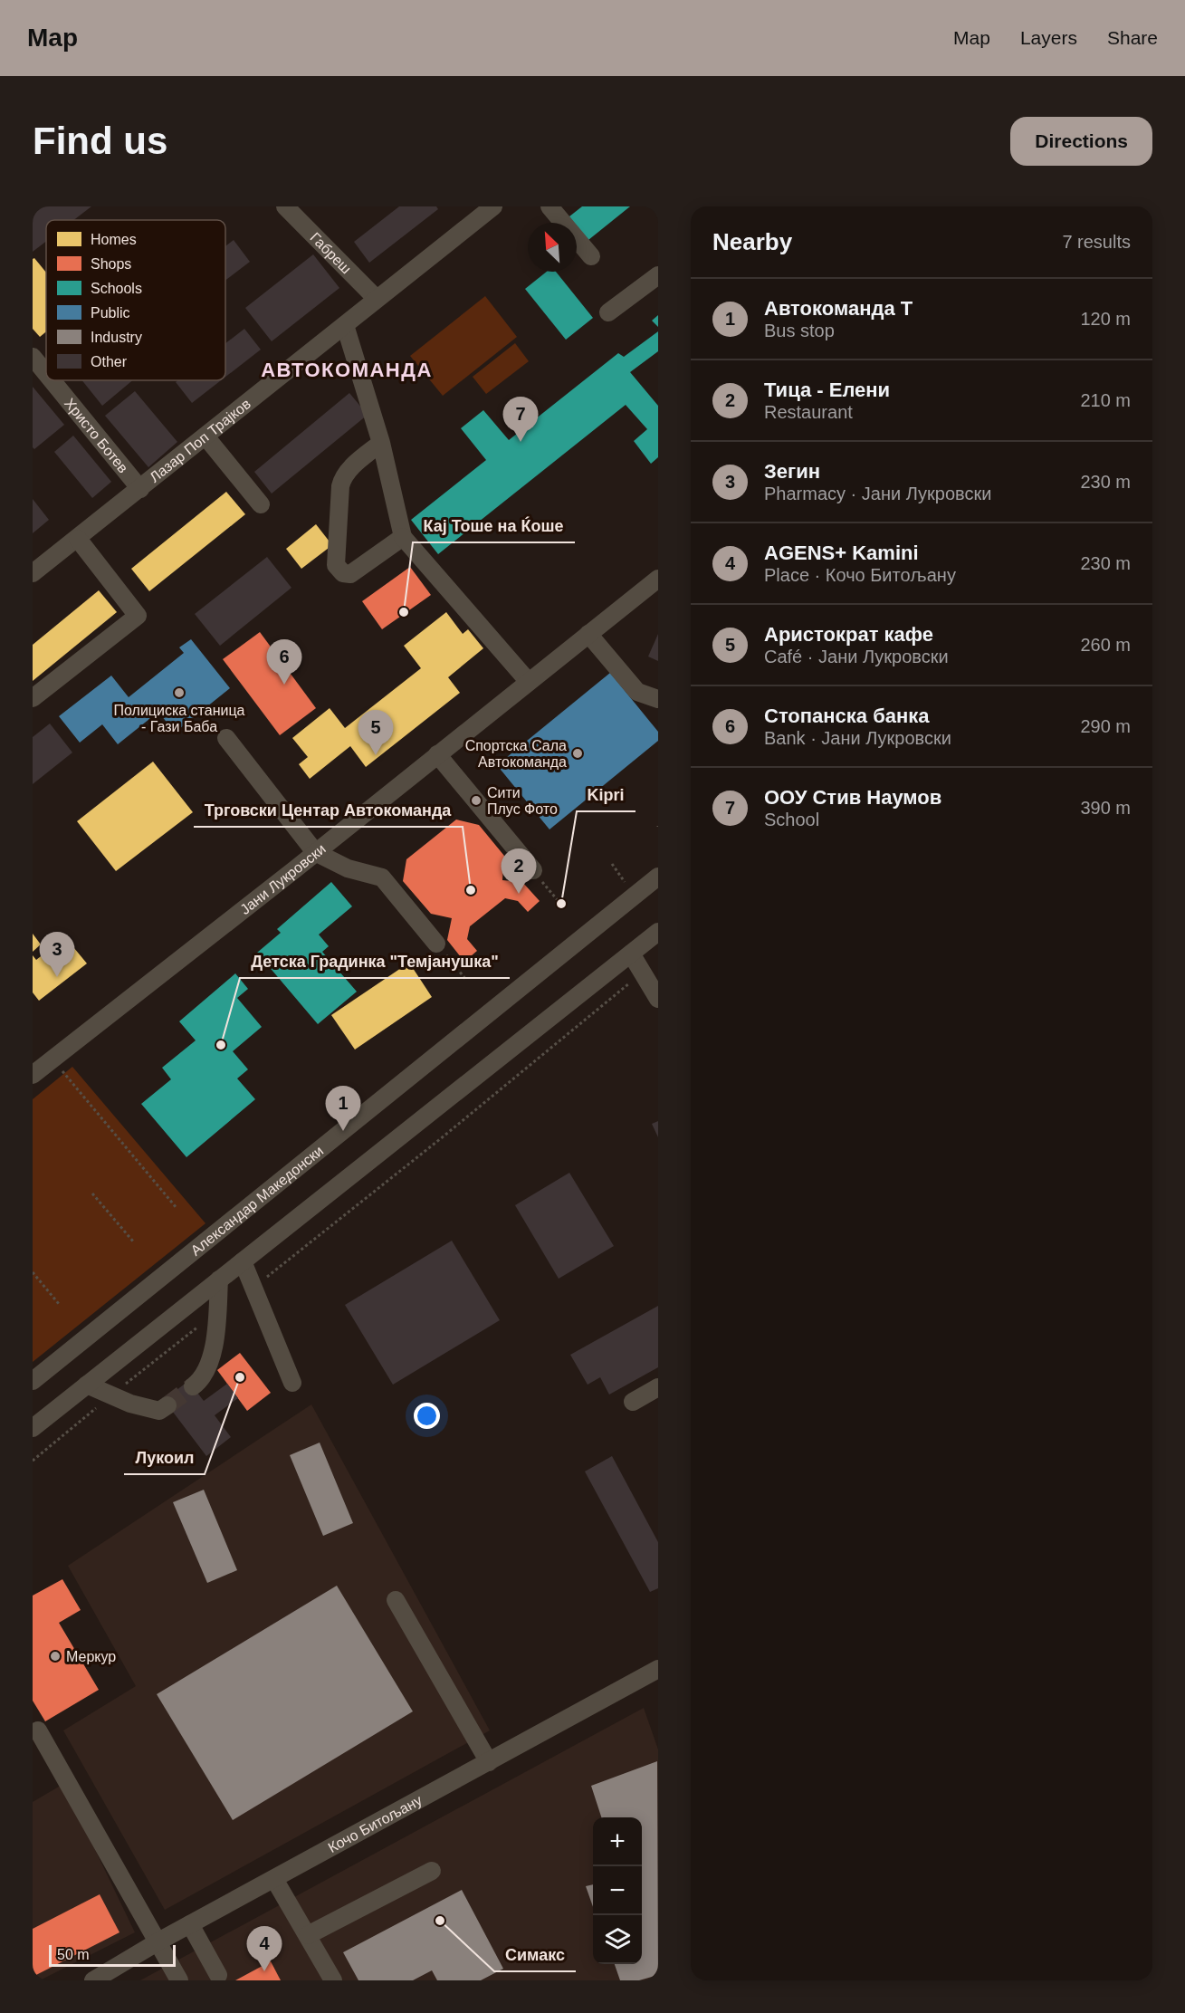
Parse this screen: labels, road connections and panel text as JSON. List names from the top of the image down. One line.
{"streets":{"street":["Габреш","Христо Ботев","Лазар Поп Трајков","Јани Лукровски","Александар Македонски","Кочо Битољану"]},"crossings":[["Габреш","Лазар Поп Трајков"],["Христо Ботев","Лазар Поп Трајков"]],"districts":["АВТОКОМАНДА"],"places":["Кај Тоше на Ќоше","Полициска станица - Гази Баба","Спортска Сала Автокоманда","Сити Плус Фото","Трговски Центар Автокоманда","Kipri","Детска Градинка \"Темјанушка\"","Лукоил","Меркур","Симакс"],"legend":["Homes","Shops","Schools","Public","Industry","Other"],"scale_bar":"50 m","north":"top left","page":{"header":"Map","nav":["Map","Layers","Share"],"buttons":"Directions","title":"Find us","heading":["Nearby","7 results"],"list":[{"mark":"1","name":"Автокоманда Т","note":"Bus stop","value":"120 m"},{"mark":"2","name":"Тица - Елени","note":"Restaurant","value":"210 m"},{"mark":"3","name":"Зегин","note":"Pharmacy · Јани Лукровски","value":"230 m"},{"mark":"4","name":"AGENS+ Kamini","note":"Place · Кочо Битољану","value":"230 m"},{"mark":"5","name":"Аристократ кафе","note":"Café · Јани Лукровски","value":"260 m"},{"mark":"6","name":"Стопанска банка","note":"Bank · Јани Лукровски","value":"290 m"},{"mark":"7","name":"ООУ Стив Наумов","note":"School","value":"390 m"}],"pins":["7","6","5","2","3","1","4"],"map_buttons":["+","−"],"scale":"50 m"}}
